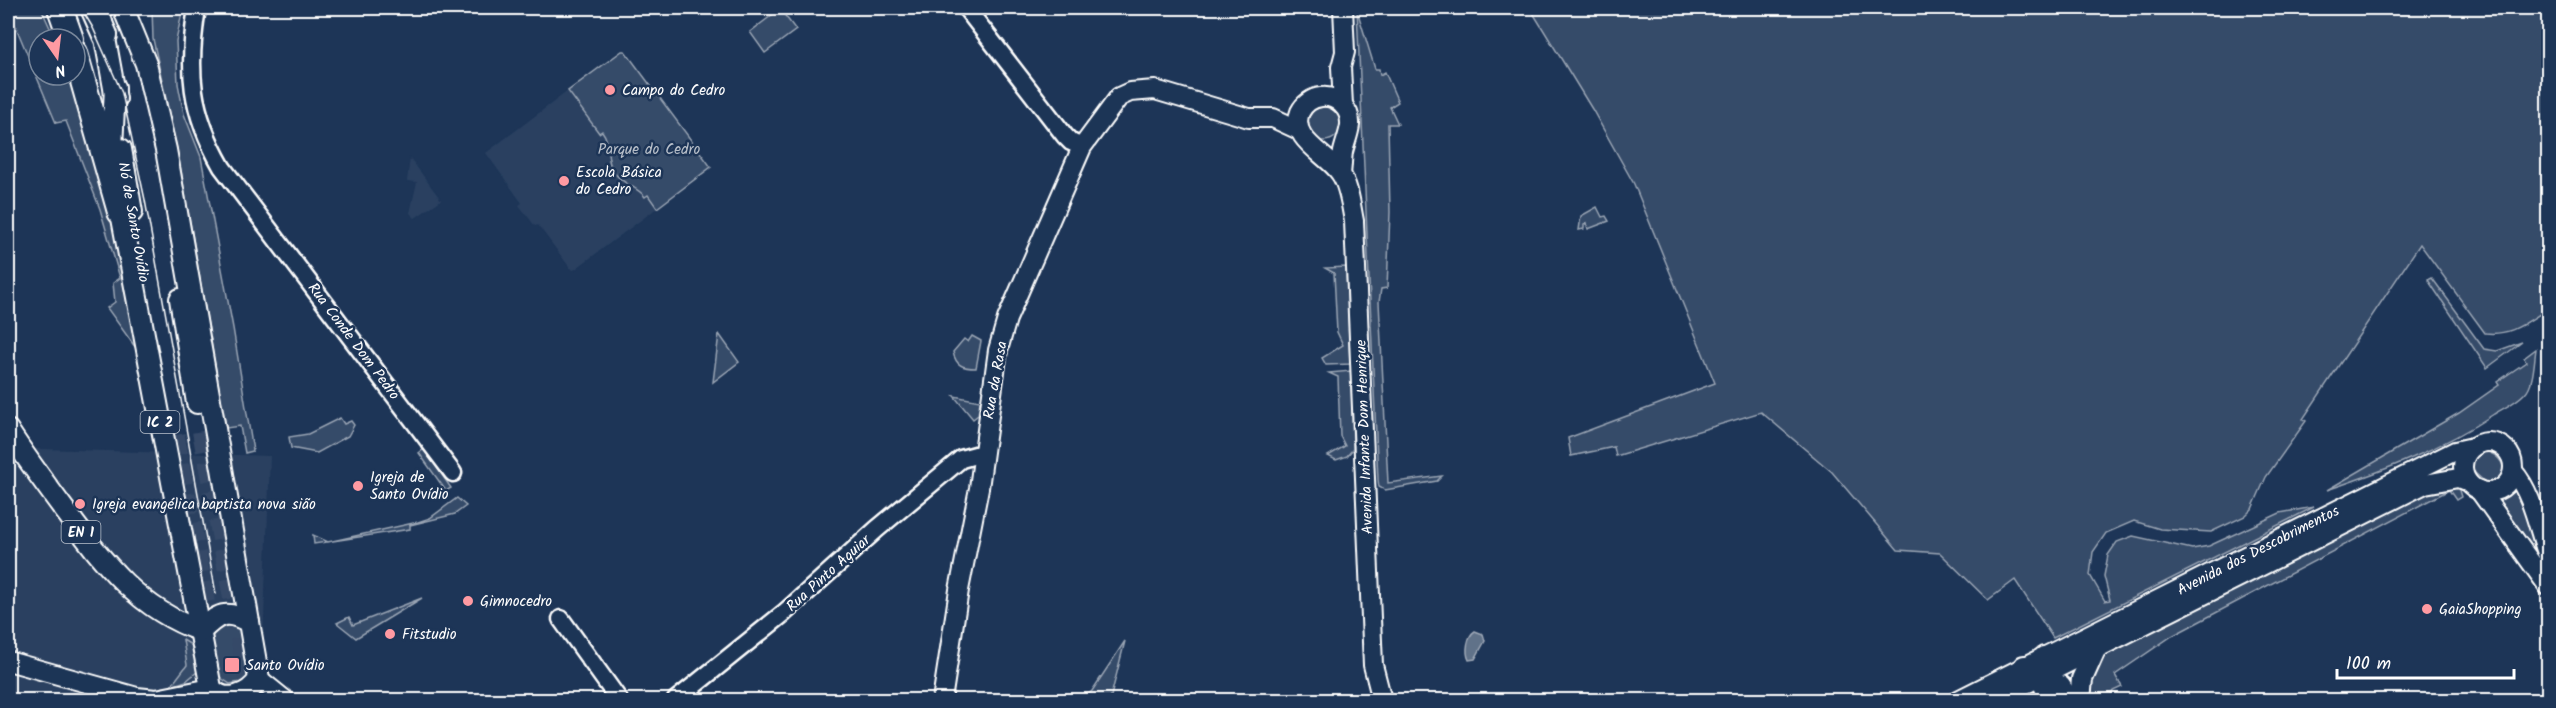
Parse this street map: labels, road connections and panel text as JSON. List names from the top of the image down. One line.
{"streets":{"highway":["IC 2"],"main road":["Nó de Santo Ovídio","Rua da Rasa","Avenida Infante Dom Henrique","EN 1","Avenida dos Descobrimentos"],"street":["Rua Conde Dom Pedro","Rua Pinto Aguiar"]},"crossings":[["Nó de Santo Ovídio","IC 2"],["Rua da Rasa","Rua Pinto Aguiar"],["IC 2","EN 1"]],"parks":["Parque do Cedro"],"places":{"other":["Campo do Cedro","Escola Básica do Cedro","Igreja de Santo Ovídio","Igreja evangélica baptista nova sião","Gimnocedro","GaiaShopping","Fitstudio"],"transit":["Santo Ovídio"]},"scale_bar":"100 m","north":"bottom"}
